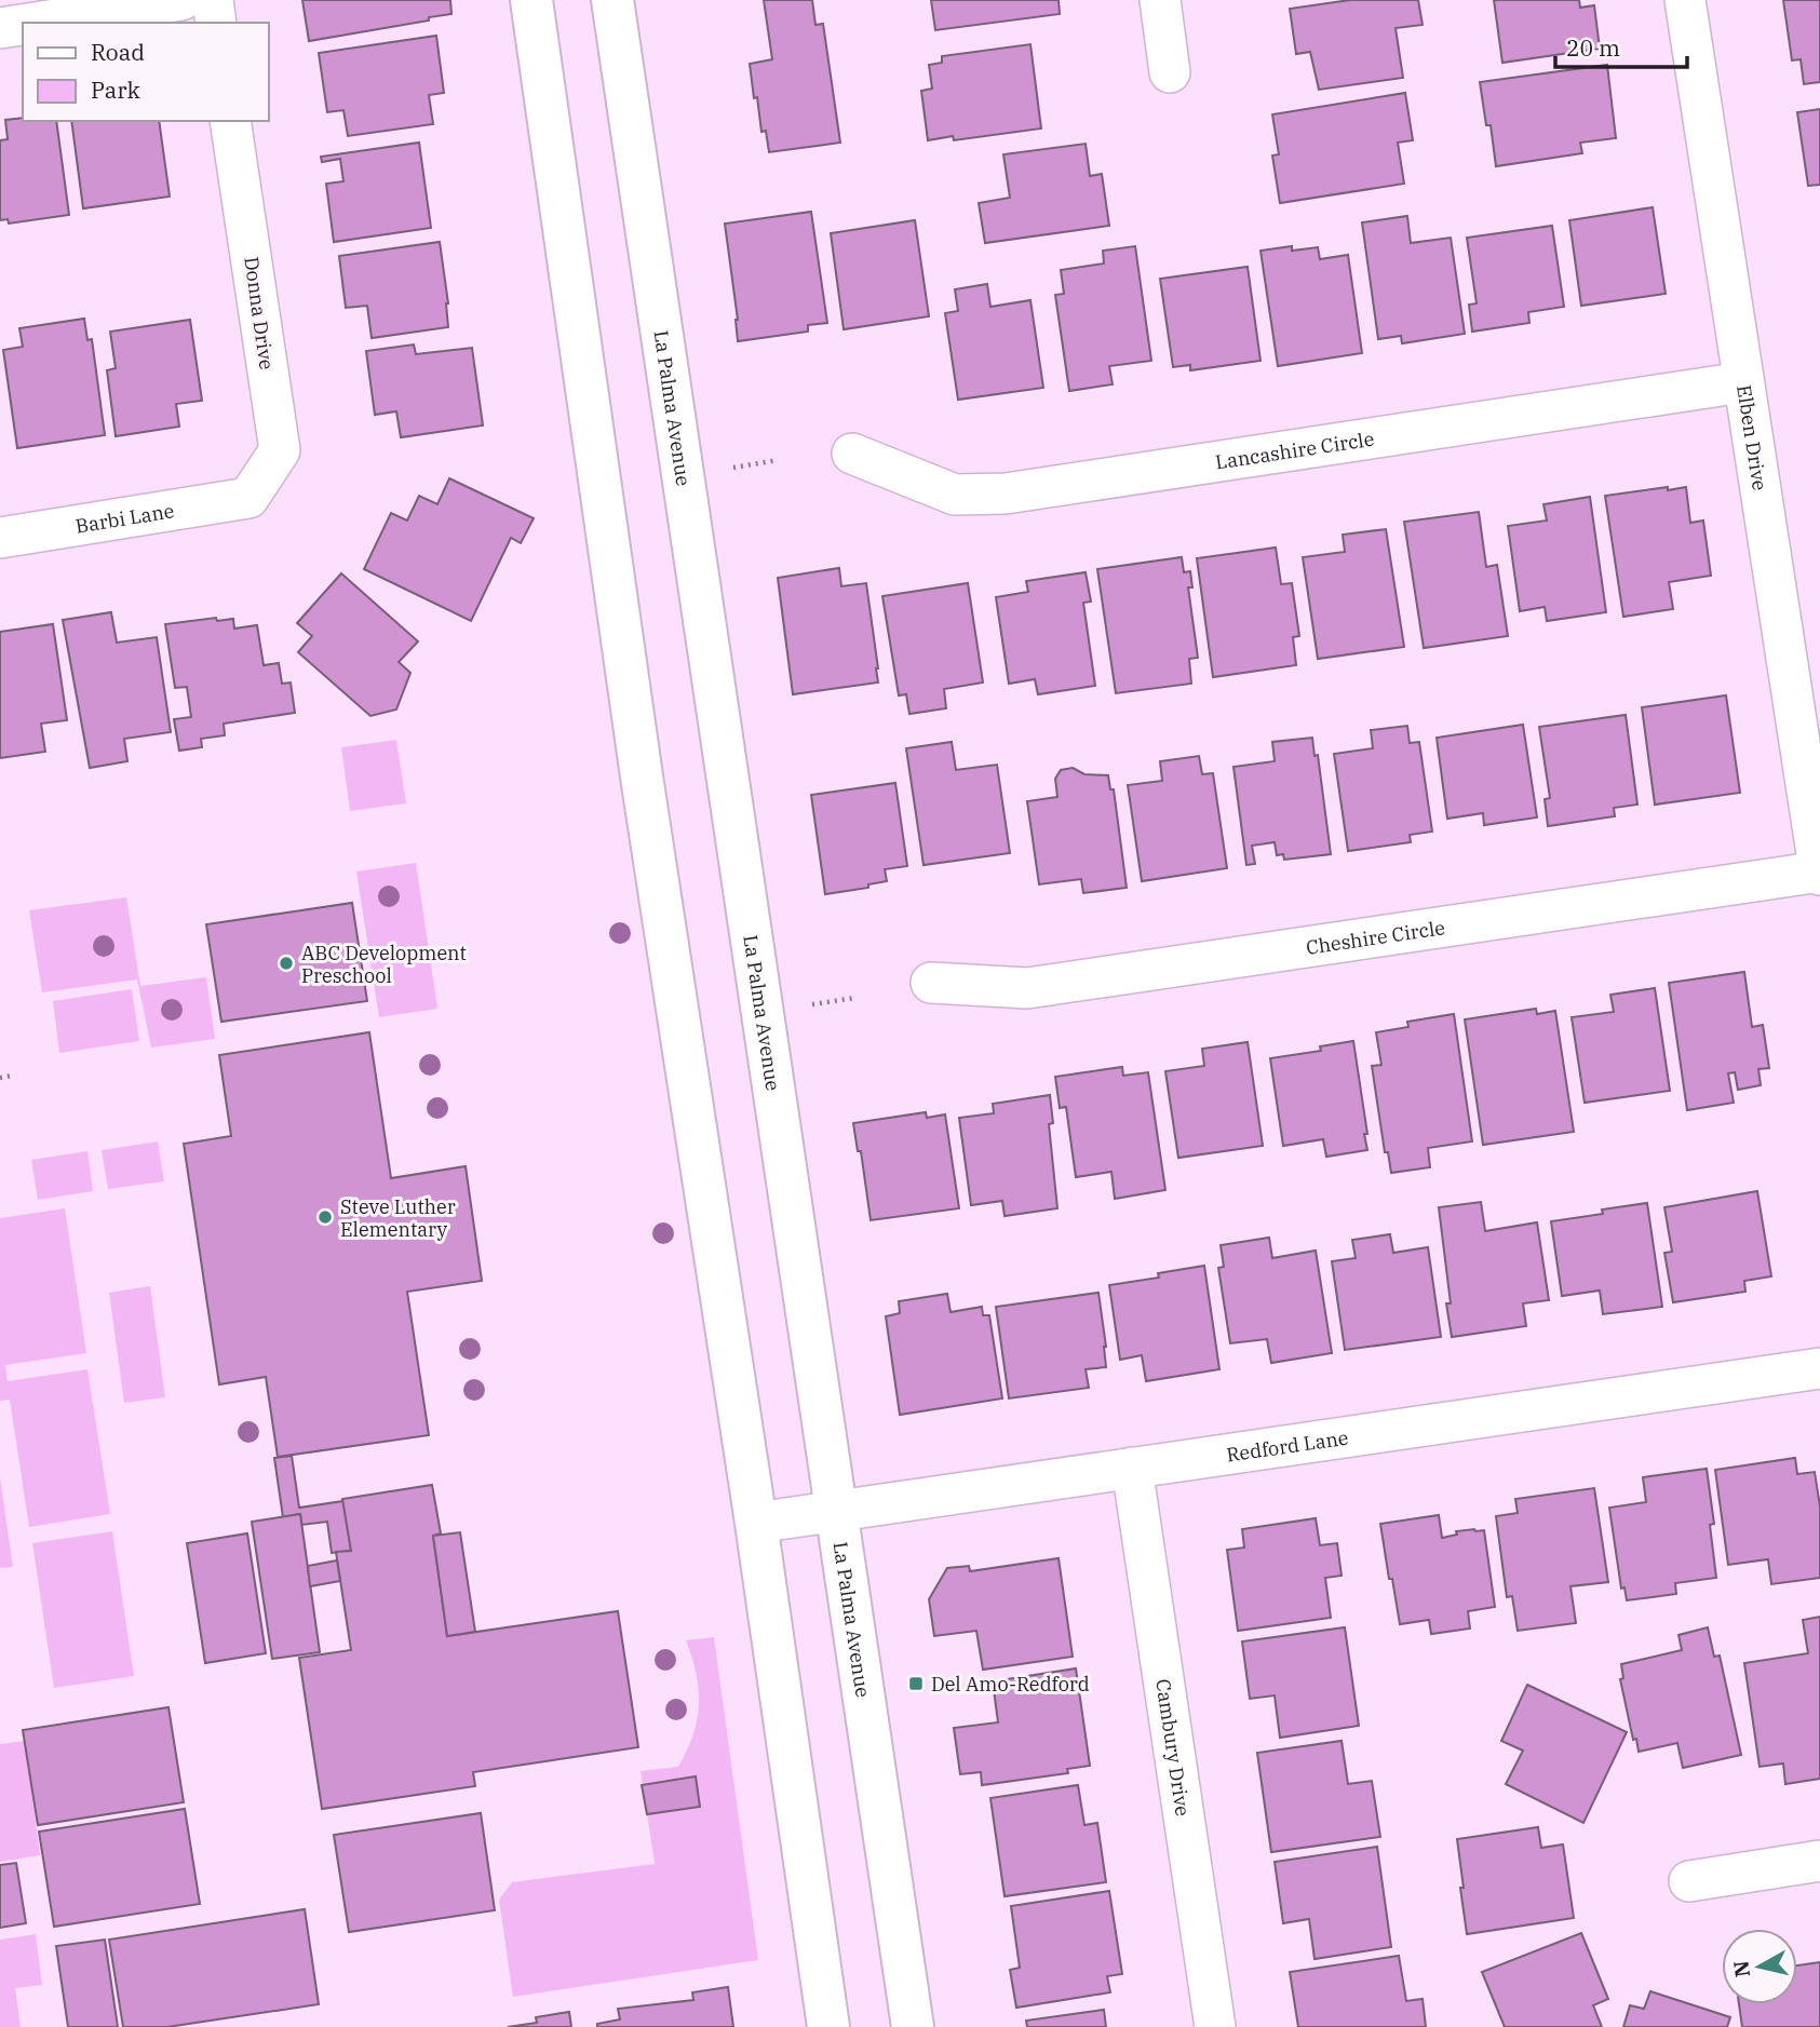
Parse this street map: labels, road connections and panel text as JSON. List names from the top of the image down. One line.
{"streets":{"main road":["La Palma Avenue"],"street":["Donna Drive","Elben Drive","Lancashire Circle","Barbi Lane","Cheshire Circle","Redford Lane","Cambury Drive"]},"crossings":[["Donna Drive","Barbi Lane"],["La Palma Avenue","Redford Lane"],["Elben Drive","Lancashire Circle"],["Elben Drive","Cheshire Circle"],["Redford Lane","Cambury Drive"]],"places":{"other":["ABC Development Preschool","Steve Luther Elementary"],"transit":["Del Amo-Redford"]},"legend":["Road","Park"],"scale_bar":"20 m","north":"left"}
